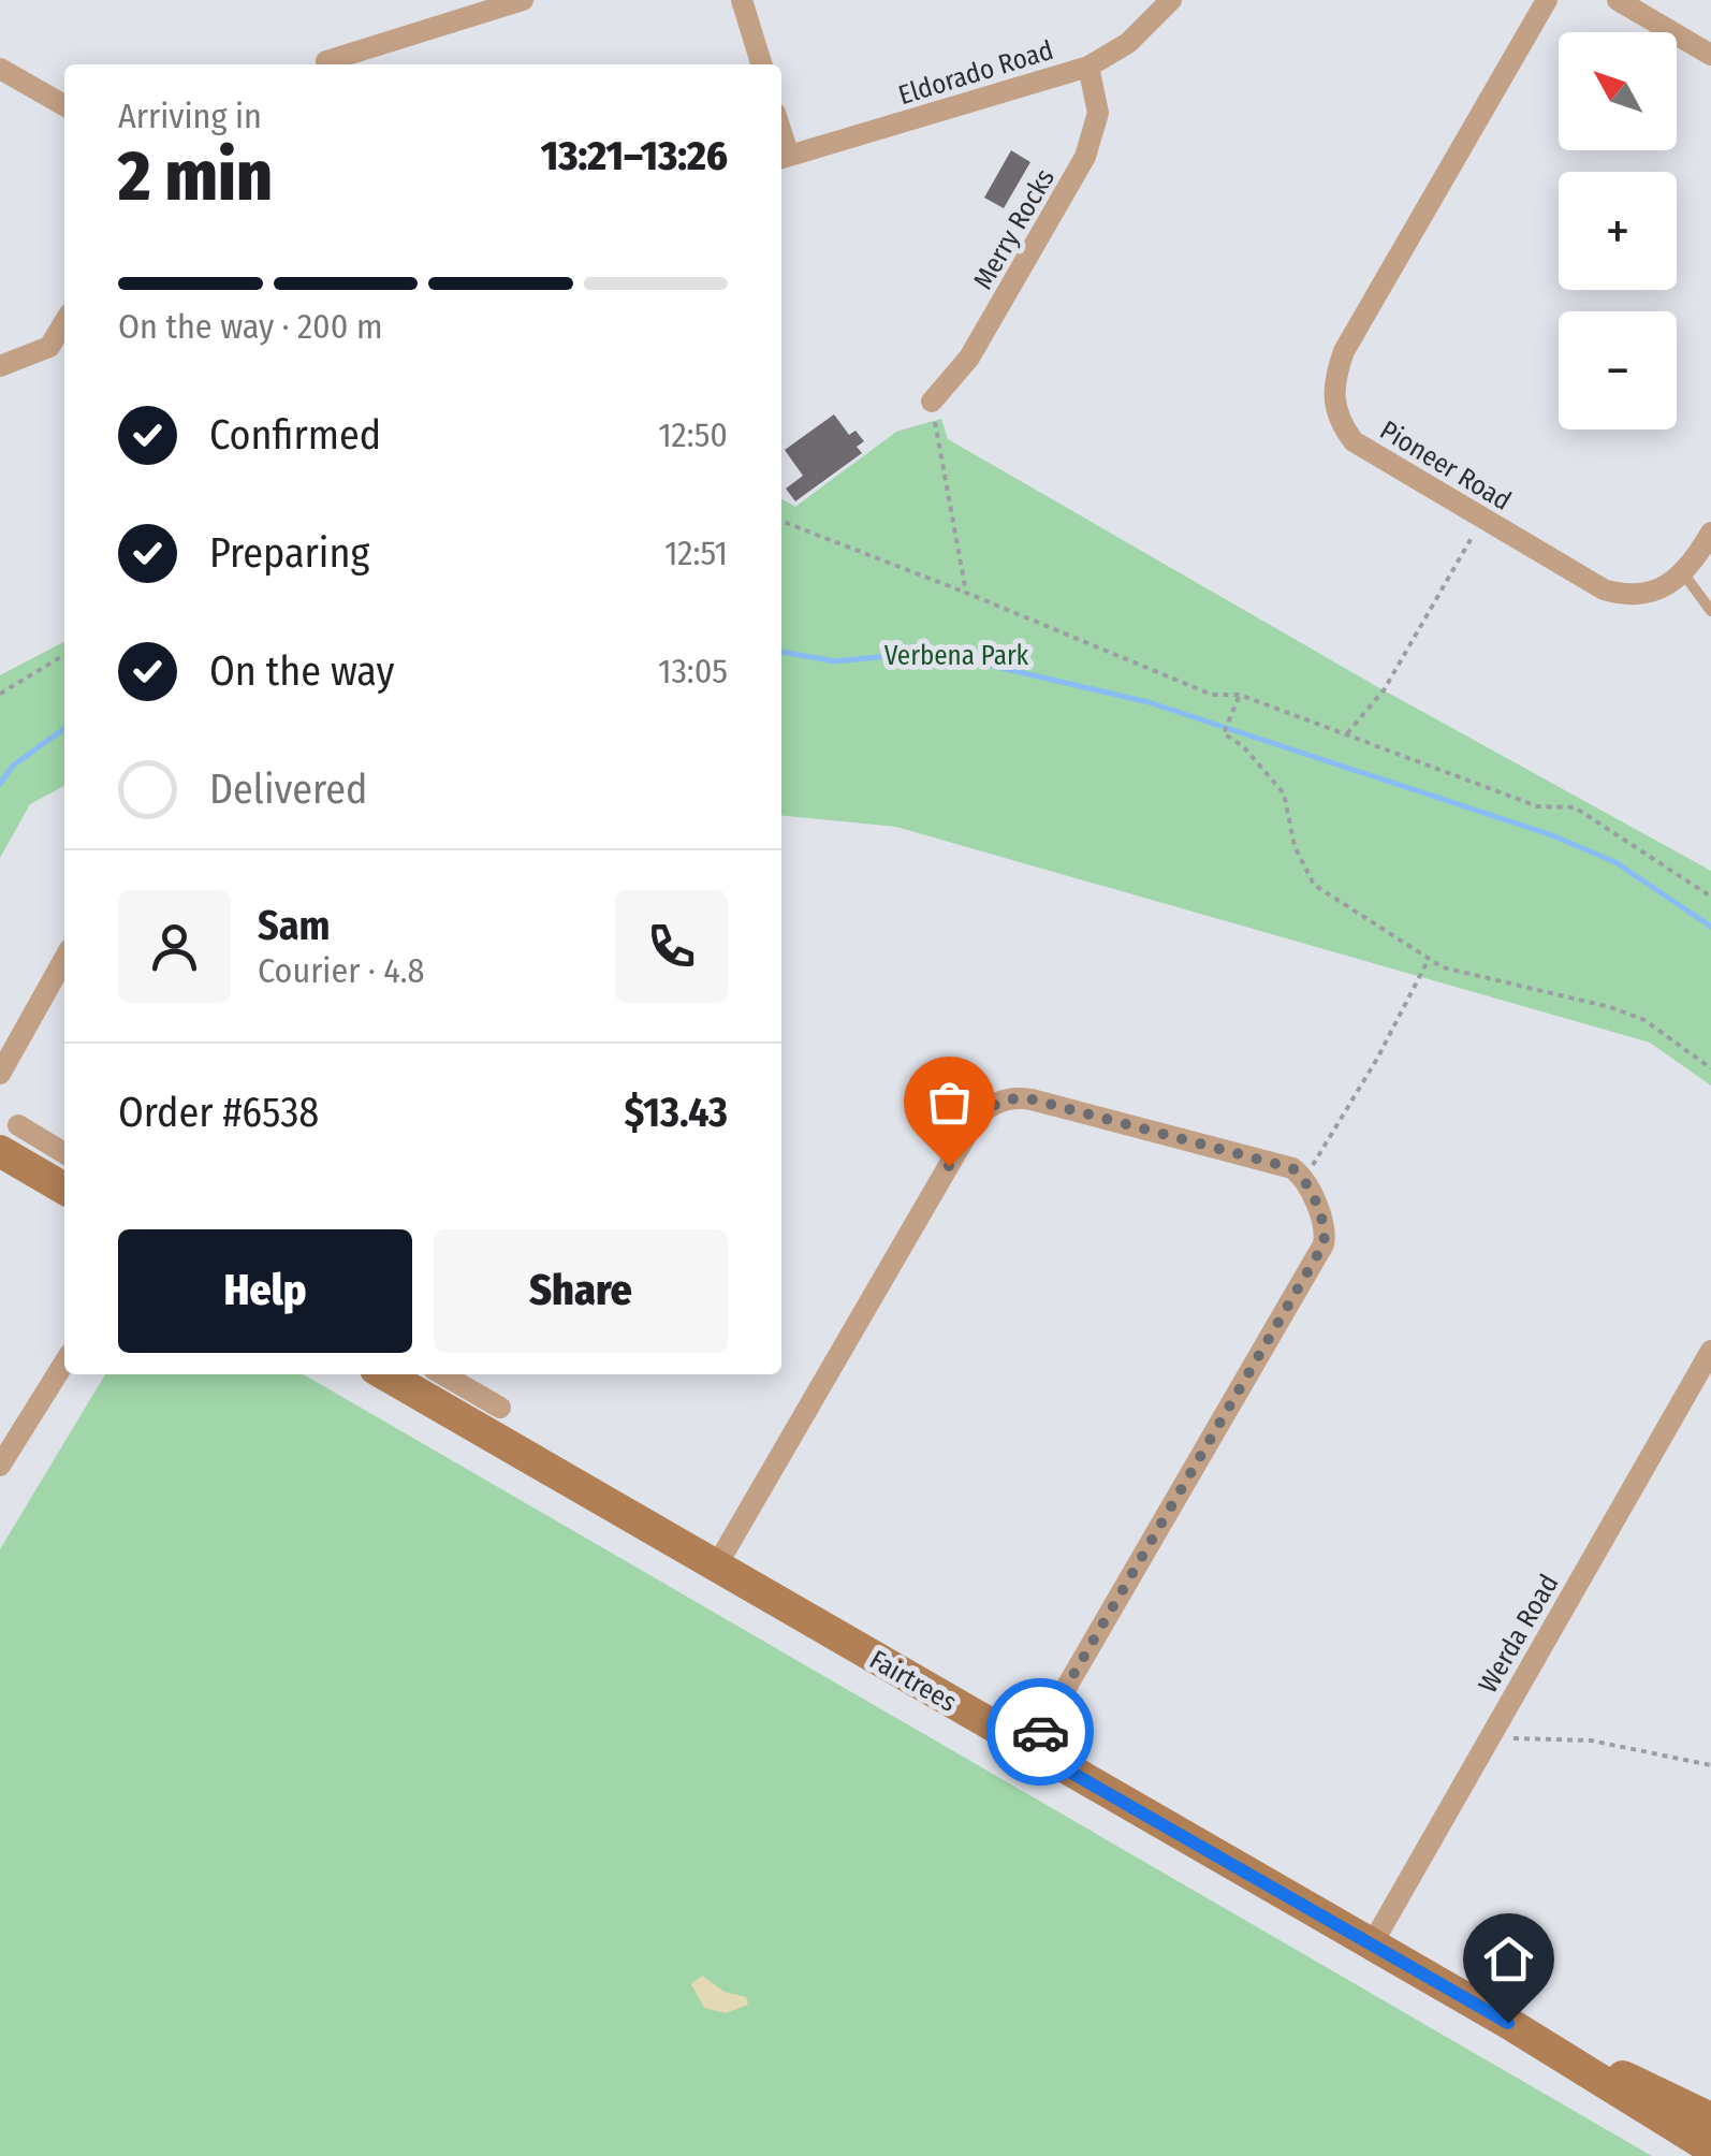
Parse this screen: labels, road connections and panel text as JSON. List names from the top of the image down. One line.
{"streets":{"main road":["Fairtrees"],"street":["Eldorado Road","Merry Rocks","Pioneer Road","Werda Road"]},"crossings":[["Eldorado Road","Merry Rocks"],["Werda Road","Fairtrees"]],"parks":["Verbena Park"],"north":"top left","page":{"map_buttons":["+","−"],"heading":["2 min","Arriving in","13:21–13:26"],"panel":["Sam","Courier · 4.8","Order #6538","$13.43"],"bar":"On the way · 200 m","list":[["Confirmed","12:50"],["Preparing","12:51"],["On the way","13:05"],"Delivered"],"buttons":["Help","Share"]}}
